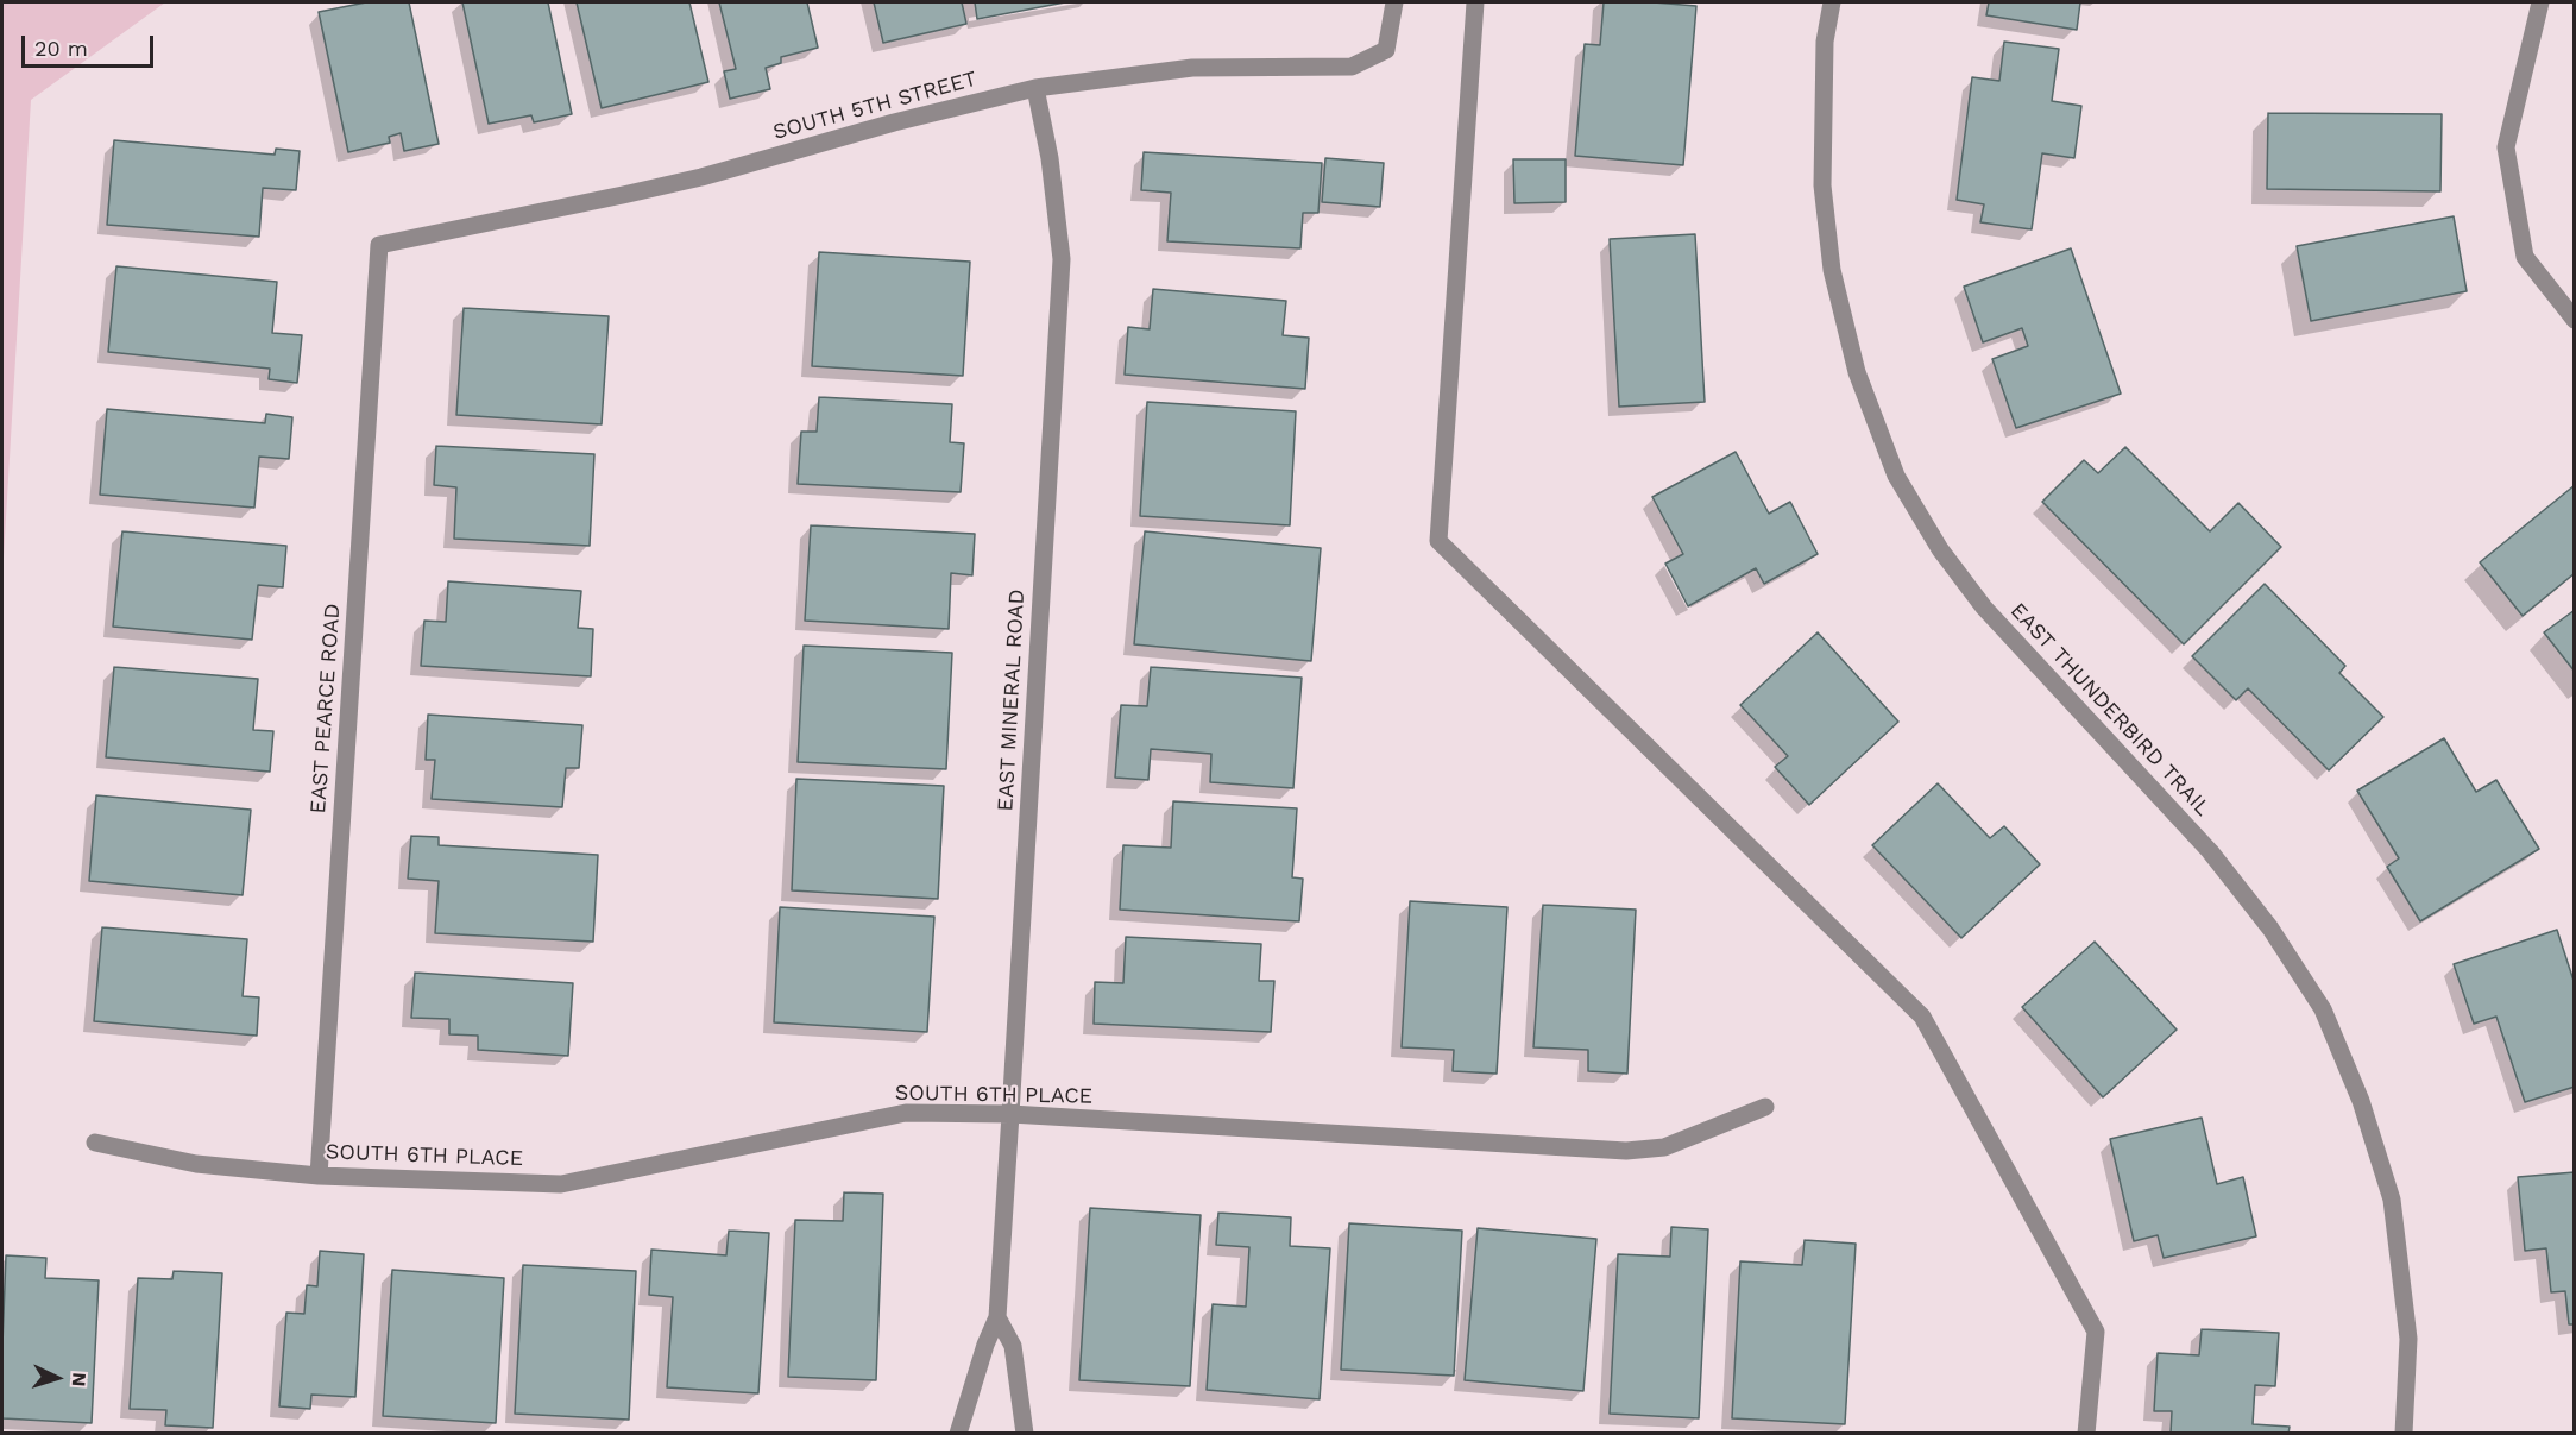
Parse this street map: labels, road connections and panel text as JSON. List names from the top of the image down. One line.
{"streets":{"street":["SOUTH 5TH STREET","EAST MINERAL ROAD","EAST PEARCE ROAD","EAST THUNDERBIRD TRAIL","SOUTH 6TH PLACE"]},"crossings":[["SOUTH 5TH STREET","EAST MINERAL ROAD"],["SOUTH 5TH STREET","EAST PEARCE ROAD"],["EAST MINERAL ROAD","SOUTH 6TH PLACE"],["EAST PEARCE ROAD","SOUTH 6TH PLACE"]],"scale_bar":"20 m","north":"right"}
